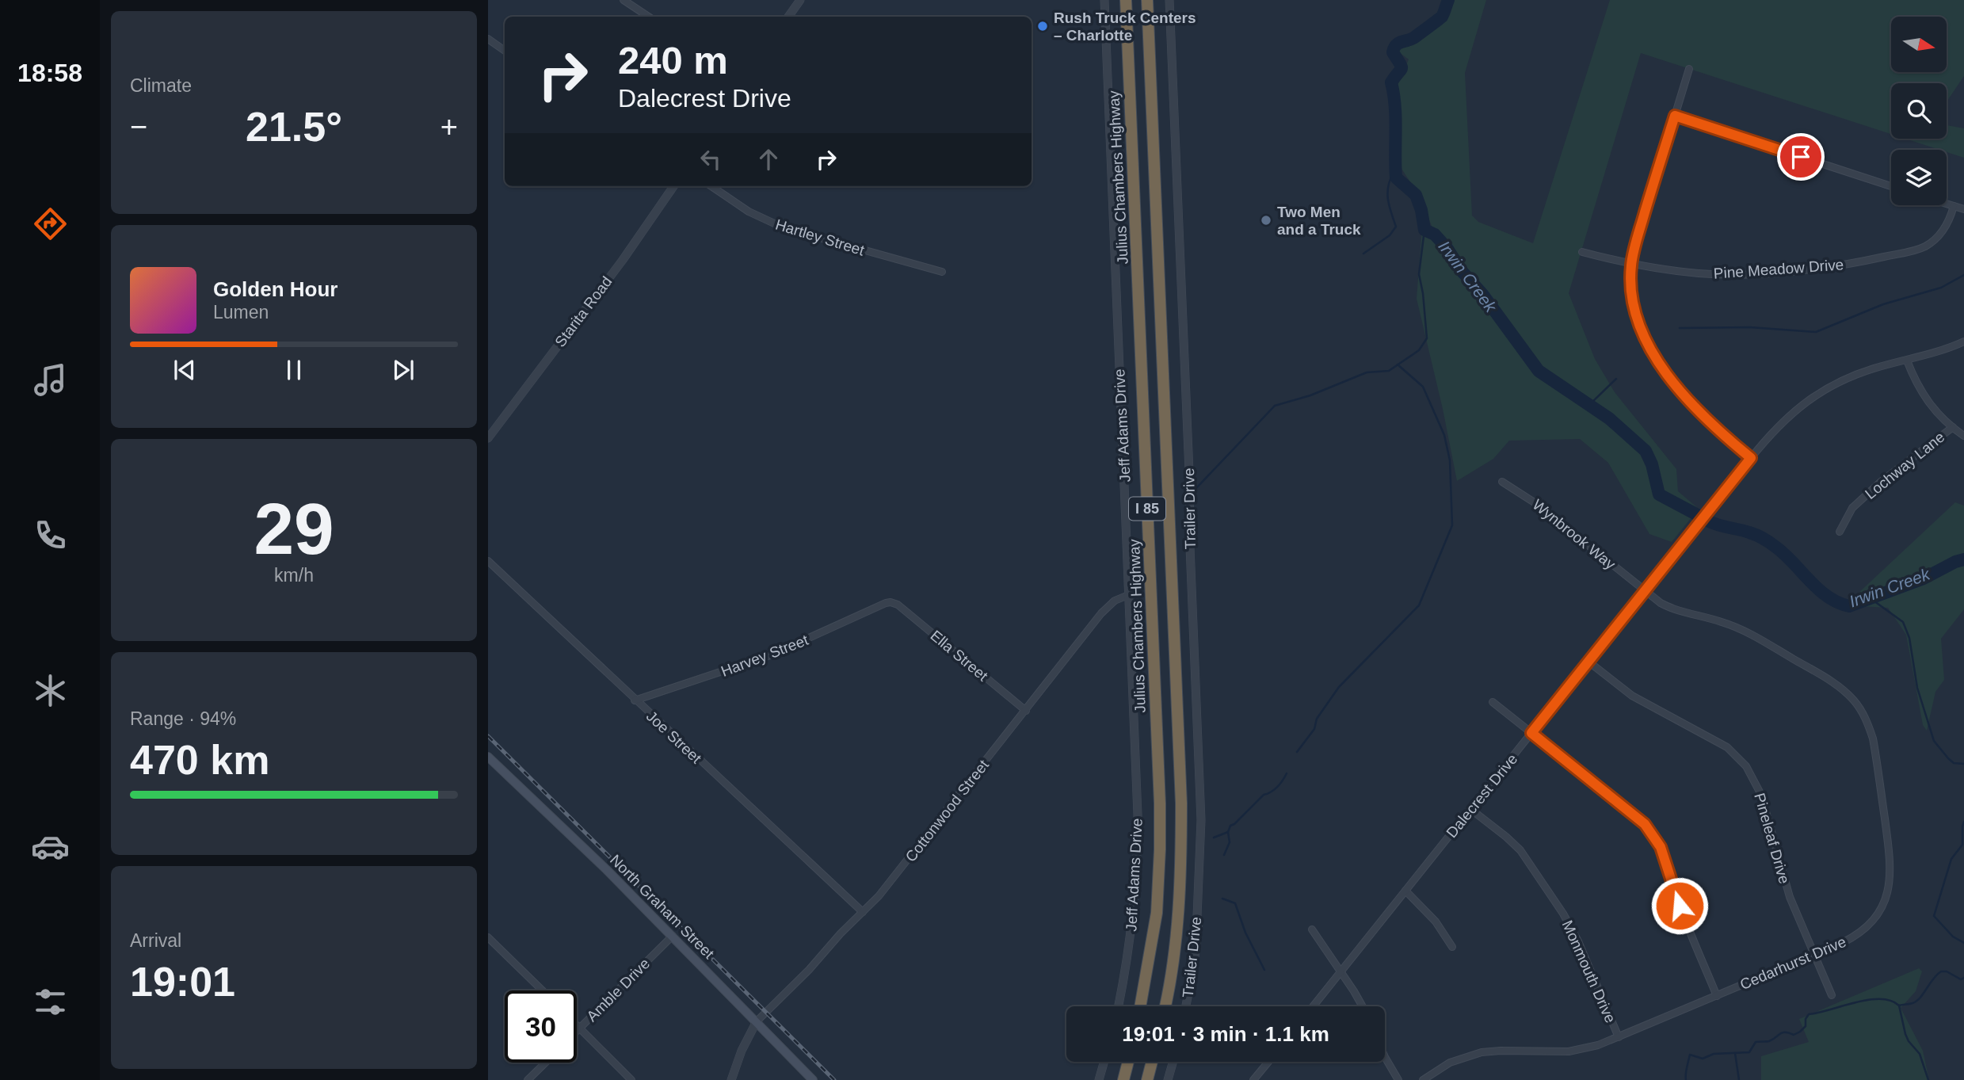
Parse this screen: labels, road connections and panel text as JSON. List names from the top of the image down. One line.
{"streets":{"highway":["Julius Chambers Highway","I 85"],"main road":["North Graham Street"],"street":["Hartley Street","Pine Meadow Drive","Starita Road","Jeff Adams Drive","Lochway Lane","Trailer Drive","Wynbrook Way","Harvey Street","Ella Street","Joe Street","Dalecrest Drive","Cottonwood Street","Pineleaf Drive","Cedarhurst Drive","Monmouth Drive","Amble Drive"]},"crossings":[["Jeff Adams Drive","Cottonwood Street"],["Wynbrook Way","Dalecrest Drive"],["Wynbrook Way","Cedarhurst Drive"],["Harvey Street","Ella Street"],["Harvey Street","Joe Street"],["Ella Street","Cottonwood Street"],["Joe Street","Cottonwood Street"],["Dalecrest Drive","Pineleaf Drive"],["Dalecrest Drive","Cedarhurst Drive"],["Dalecrest Drive","Monmouth Drive"],["Cottonwood Street","North Graham Street"],["Pineleaf Drive","Cedarhurst Drive"],["North Graham Street","Amble Drive"],["Cedarhurst Drive","Monmouth Drive"]],"water":["Irwin Creek"],"places":["Rush Truck Centers – Charlotte","Two Men and a Truck"],"north":"right","page":{"tabs":"18:58","tile":["Climate",["29","km/h"],["Range · 94%","470 km"],["Arrival","19:01"]],"turn":["240 m","Dalecrest Drive"],"heat":["−","21.5°","+"],"song":["Golden Hour","Lumen"],"limit":"30","trip":"19:01 · 3 min · 1.1 km"}}
